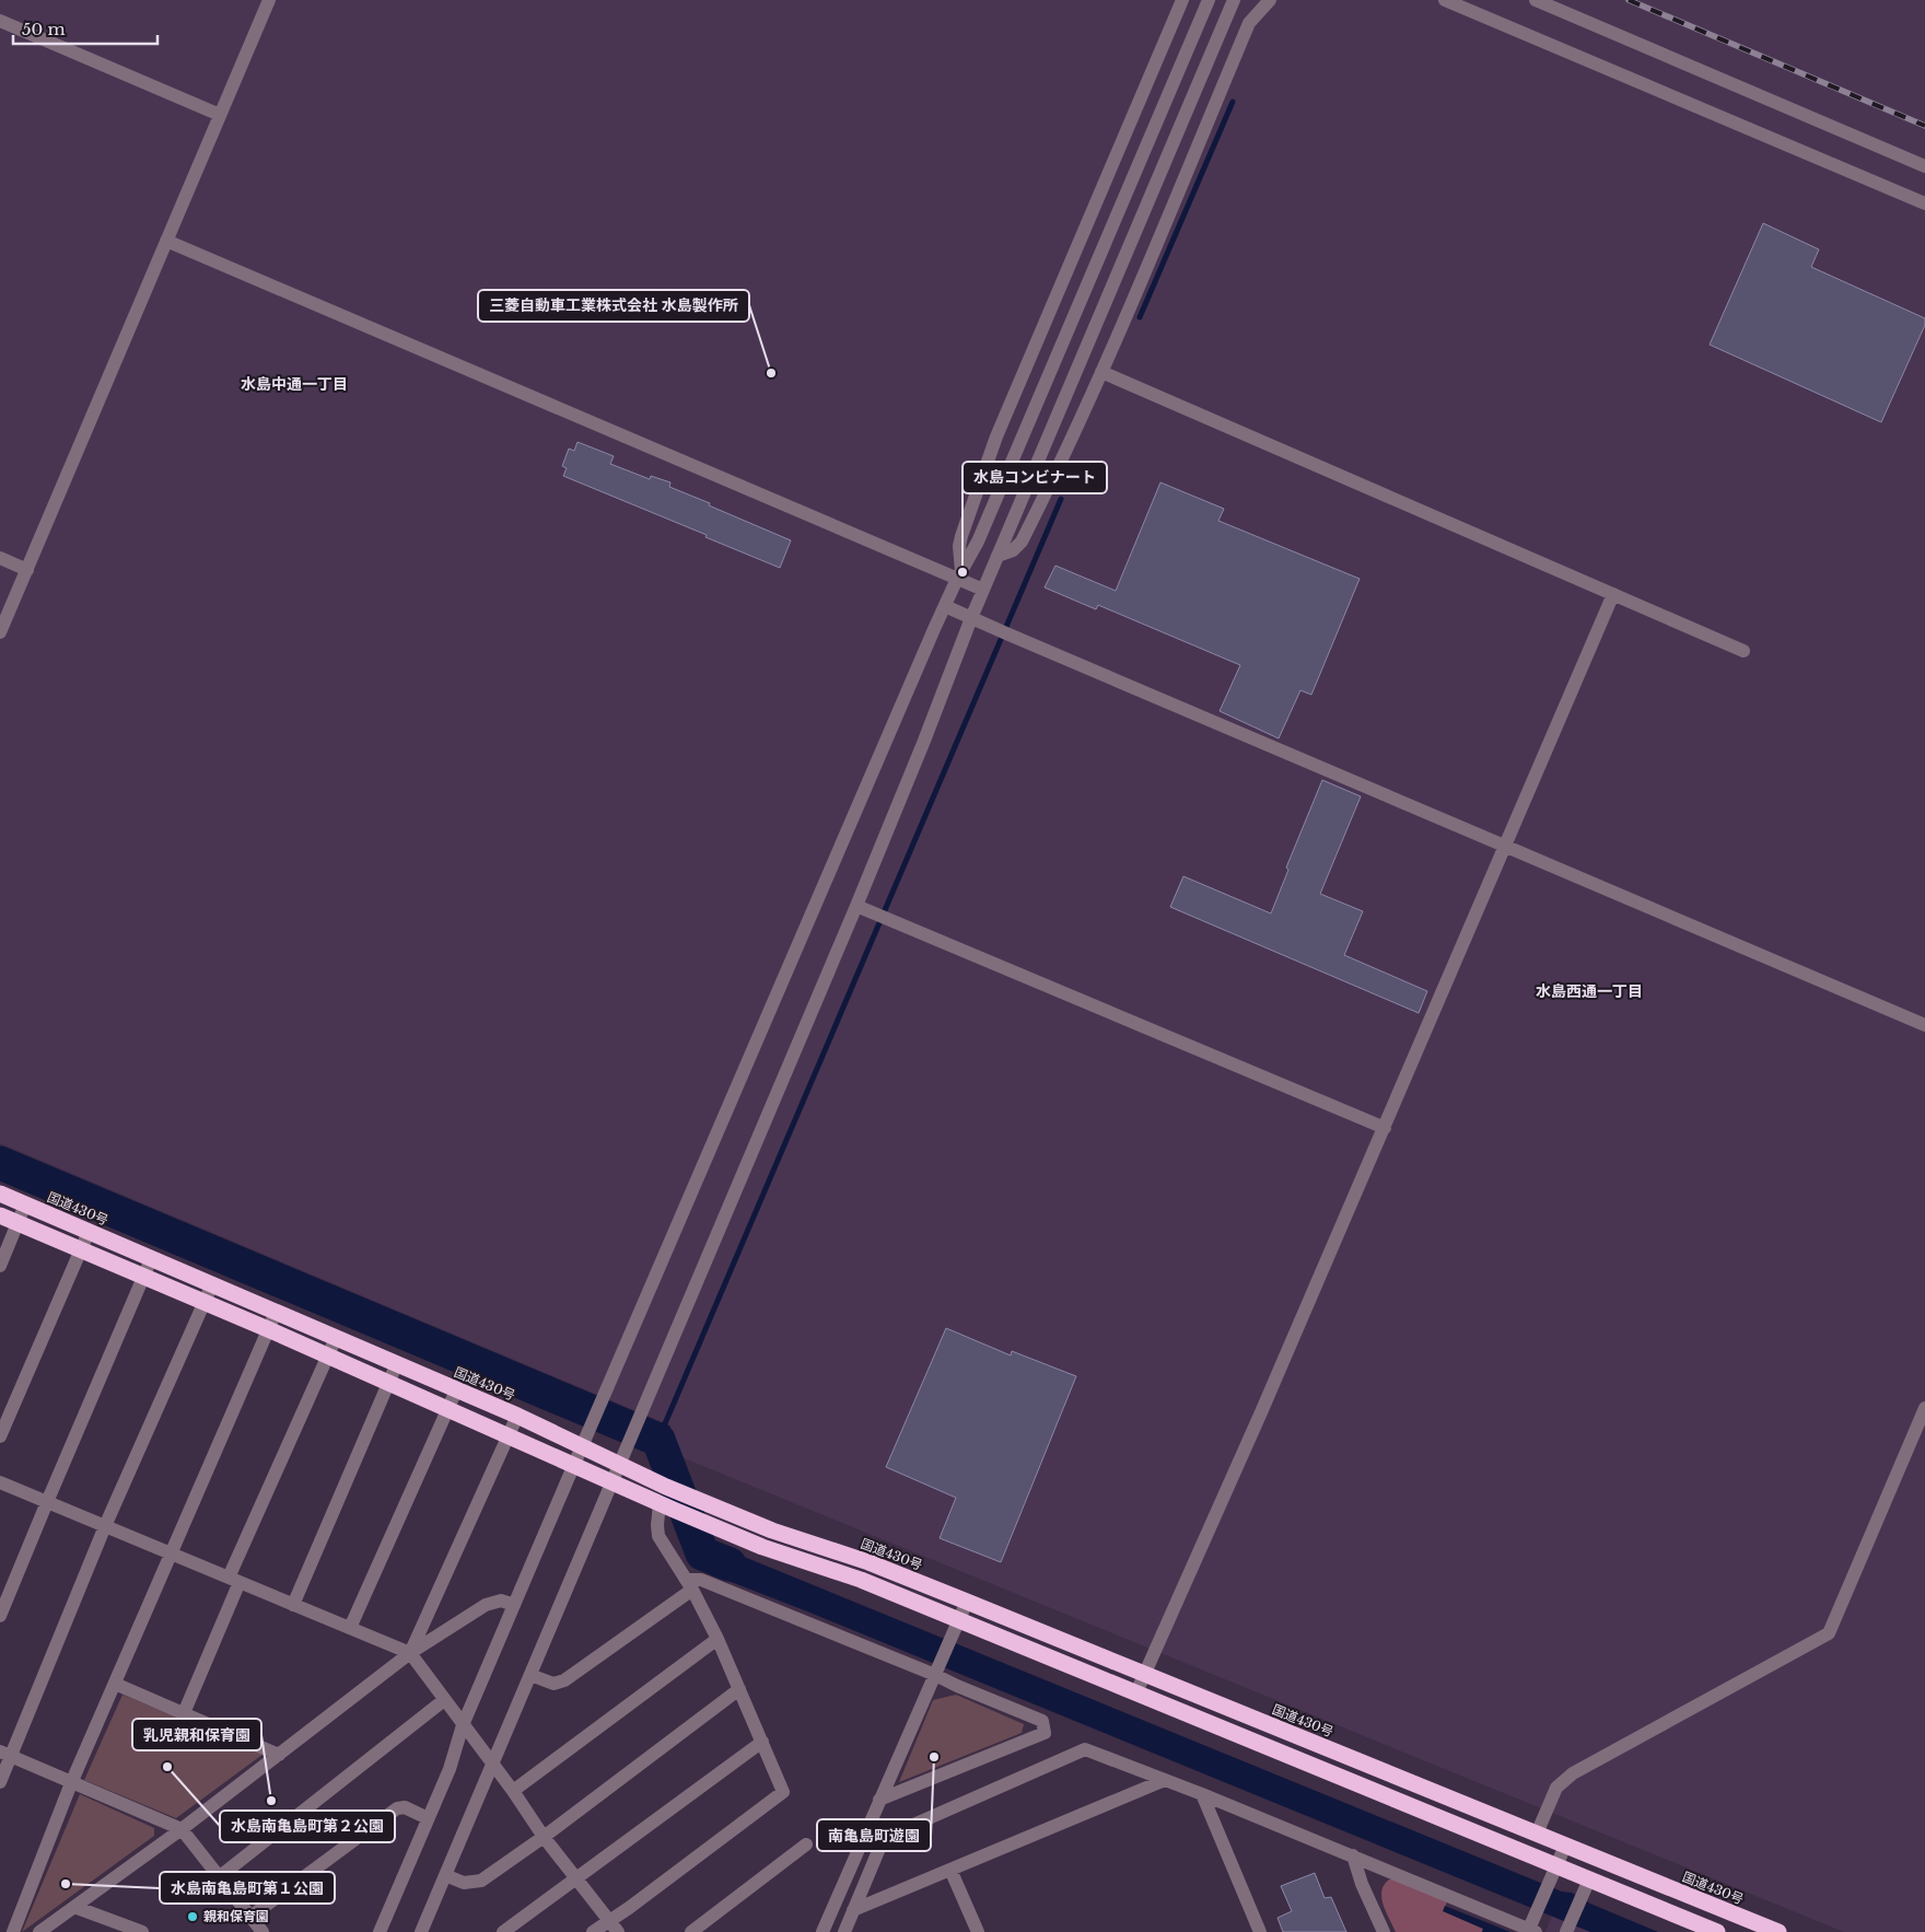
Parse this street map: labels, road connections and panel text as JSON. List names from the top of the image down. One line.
{"streets":{"highway":["国道430号"]},"districts":["水島中通一丁目","水島西通一丁目"],"places":["三菱自動車工業株式会社 水島製作所","水島コンビナート","南亀島町遊園","水島南亀島町第２公園","乳児親和保育園","水島南亀島町第１公園","親和保育園"],"scale_bar":"50 m"}
